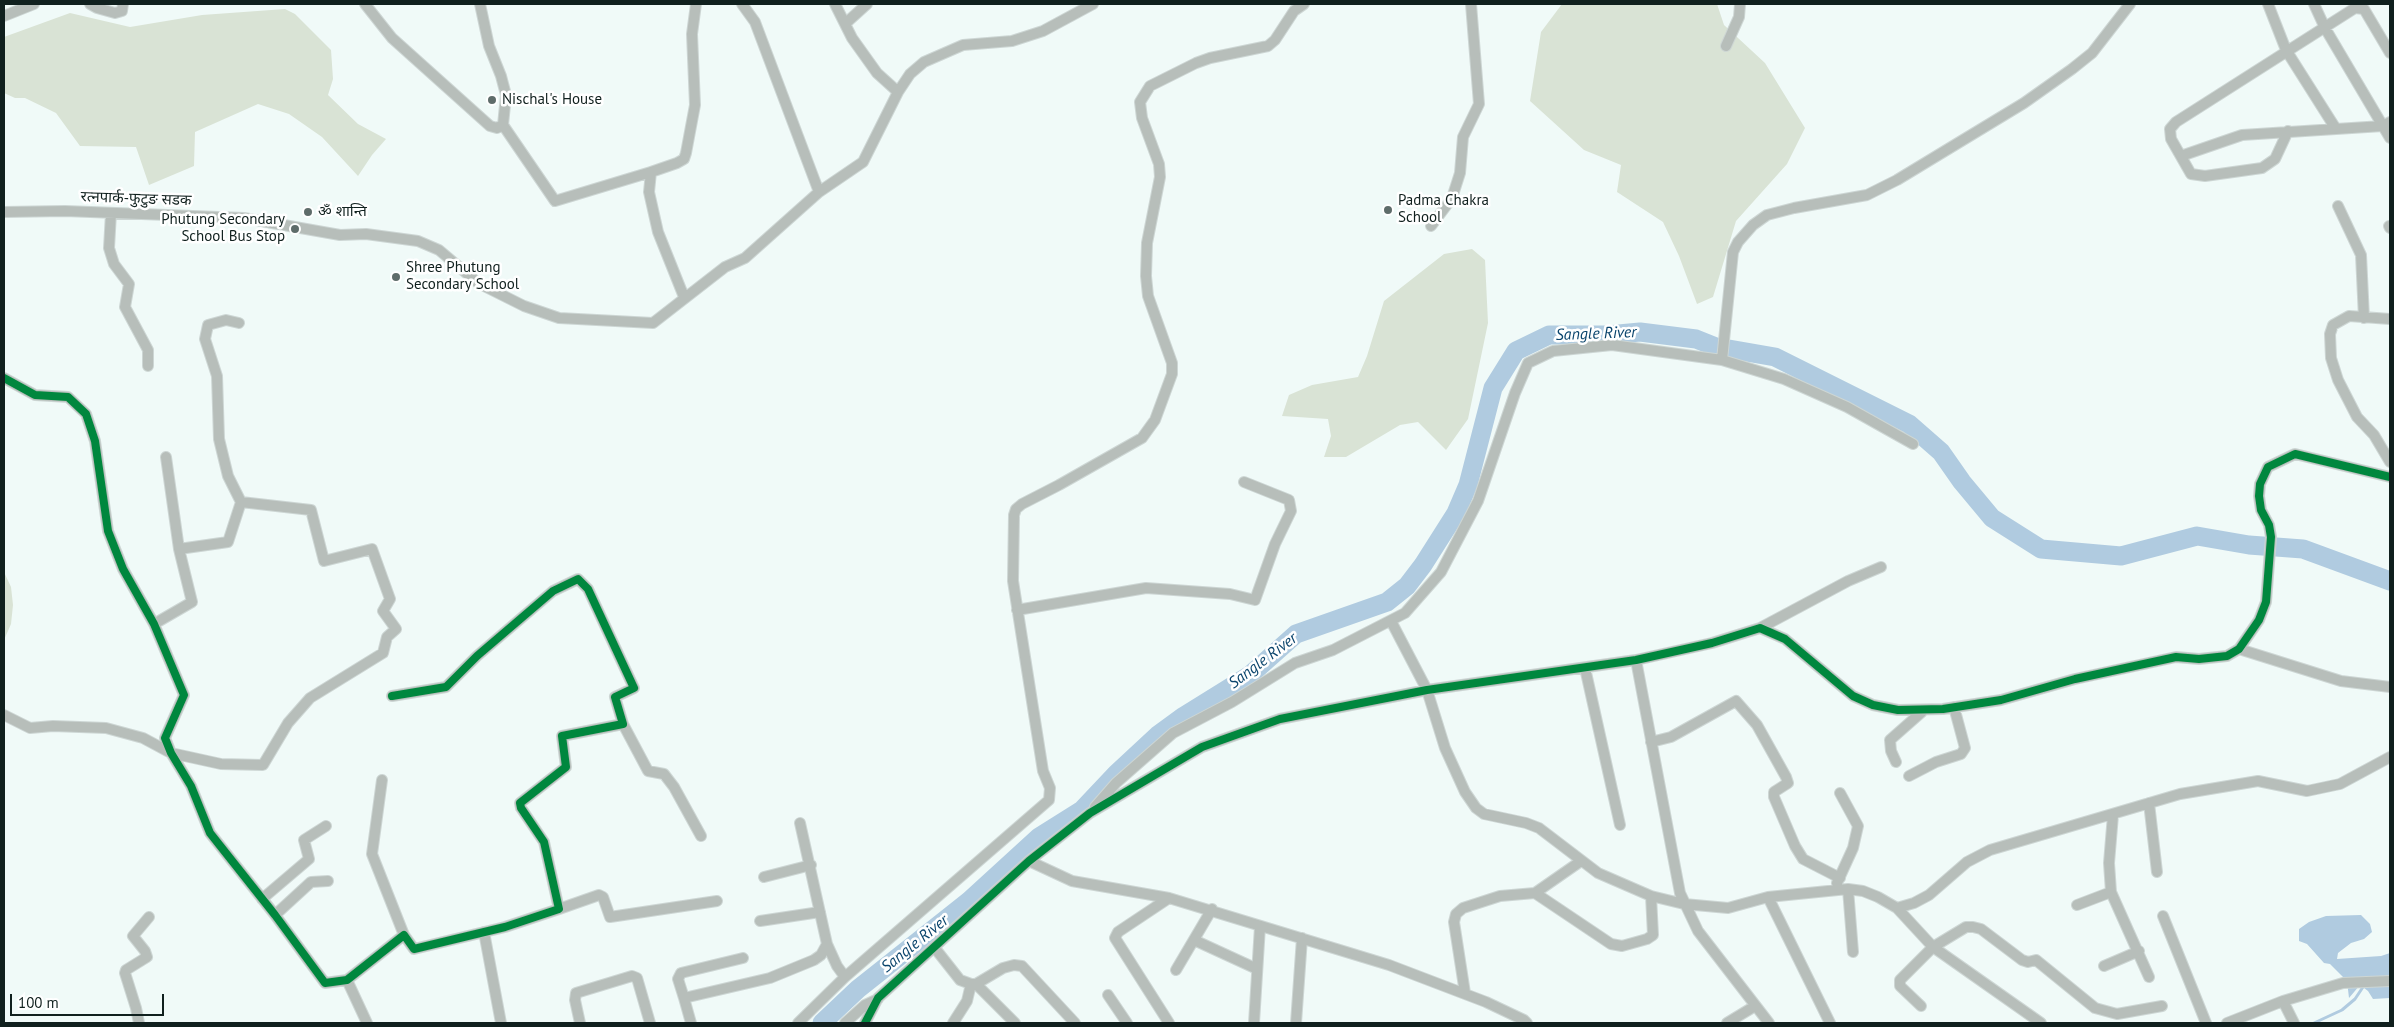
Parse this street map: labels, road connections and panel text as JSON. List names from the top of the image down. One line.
{"streets":{"street":["रत्नपार्क-फुटुङ सडक"]},"water":["Sangle River"],"places":["Nischal's House","Padma Chakra School","ॐ शान्ति","Phutung Secondary School Bus Stop","Shree Phutung Secondary School"],"scale_bar":"100 m"}
